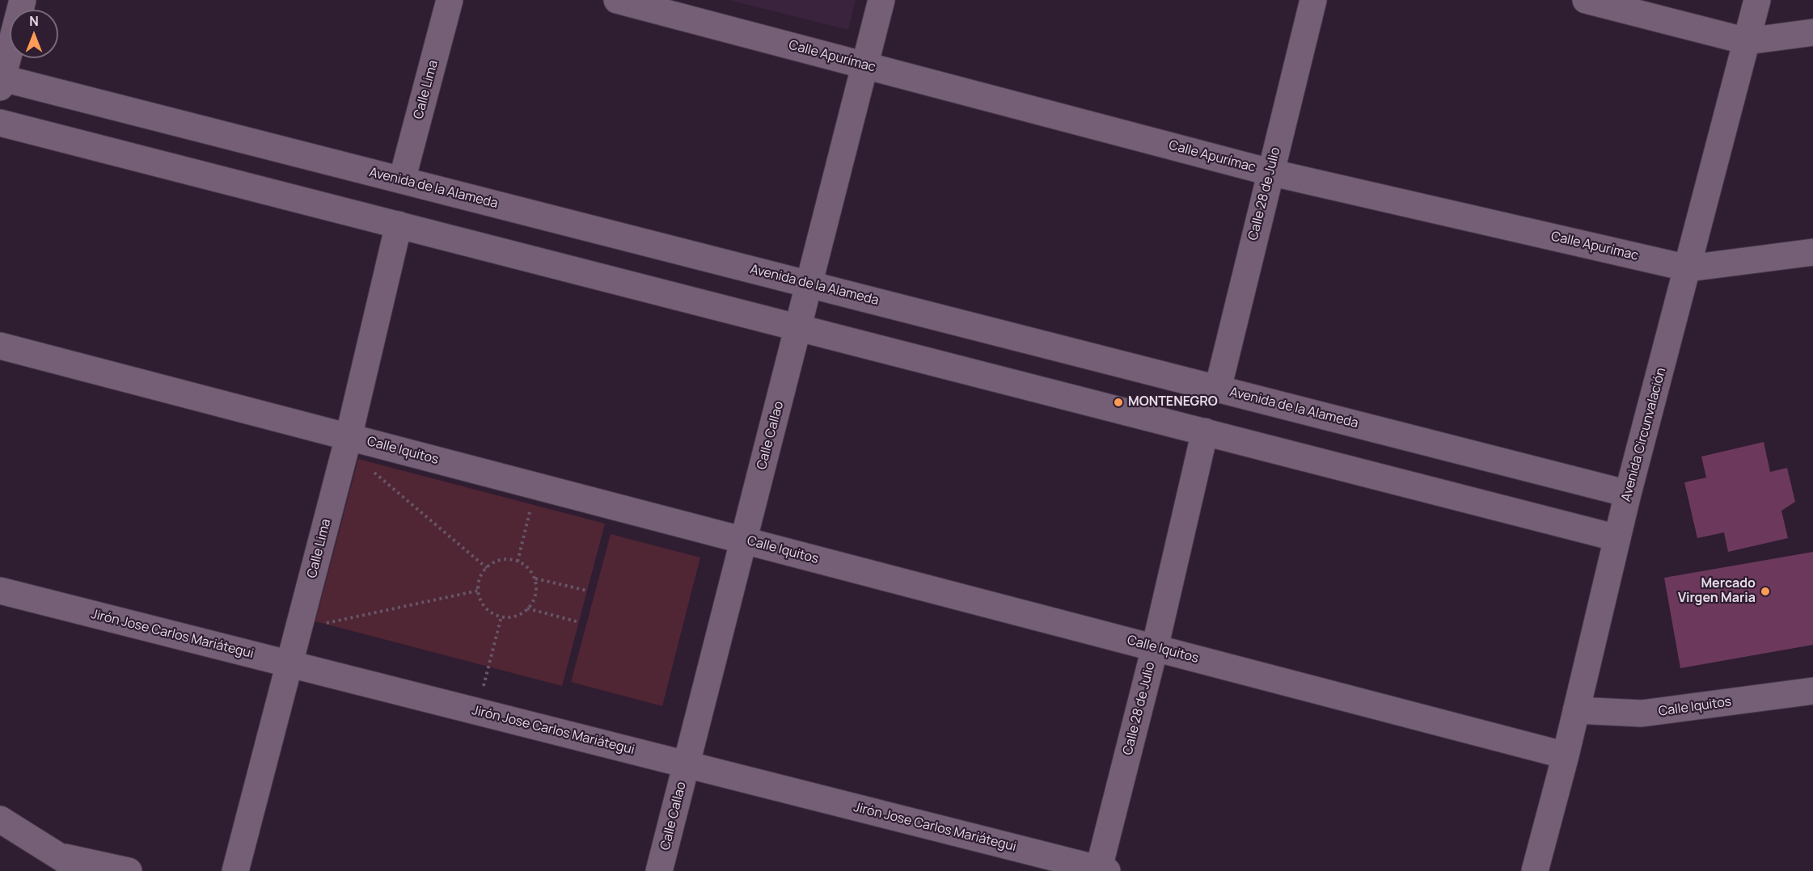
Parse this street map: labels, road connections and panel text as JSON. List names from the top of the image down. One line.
{"streets":{"street":["Calle Apurímac","Calle Lima","Avenida de la Alameda","Calle 28 de Julio","Avenida Circunvalación","Calle Callao","Calle Iquitos","Jirón Jose Carlos Mariátegui"]},"crossings":[["Calle Apurímac","Calle 28 de Julio"],["Calle Apurímac","Avenida Circunvalación"],["Calle Apurímac","Calle Callao"],["Calle Lima","Avenida de la Alameda"],["Calle Lima","Calle Iquitos"],["Calle Lima","Jirón Jose Carlos Mariátegui"],["Avenida de la Alameda","Calle 28 de Julio"],["Avenida de la Alameda","Avenida Circunvalación"],["Avenida de la Alameda","Calle Callao"],["Calle 28 de Julio","Calle Iquitos"],["Calle 28 de Julio","Jirón Jose Carlos Mariátegui"],["Avenida Circunvalación","Calle Iquitos"],["Calle Callao","Calle Iquitos"],["Calle Callao","Jirón Jose Carlos Mariátegui"]],"places":["MONTENEGRO","Mercado Virgen Maria"],"north":"top"}
